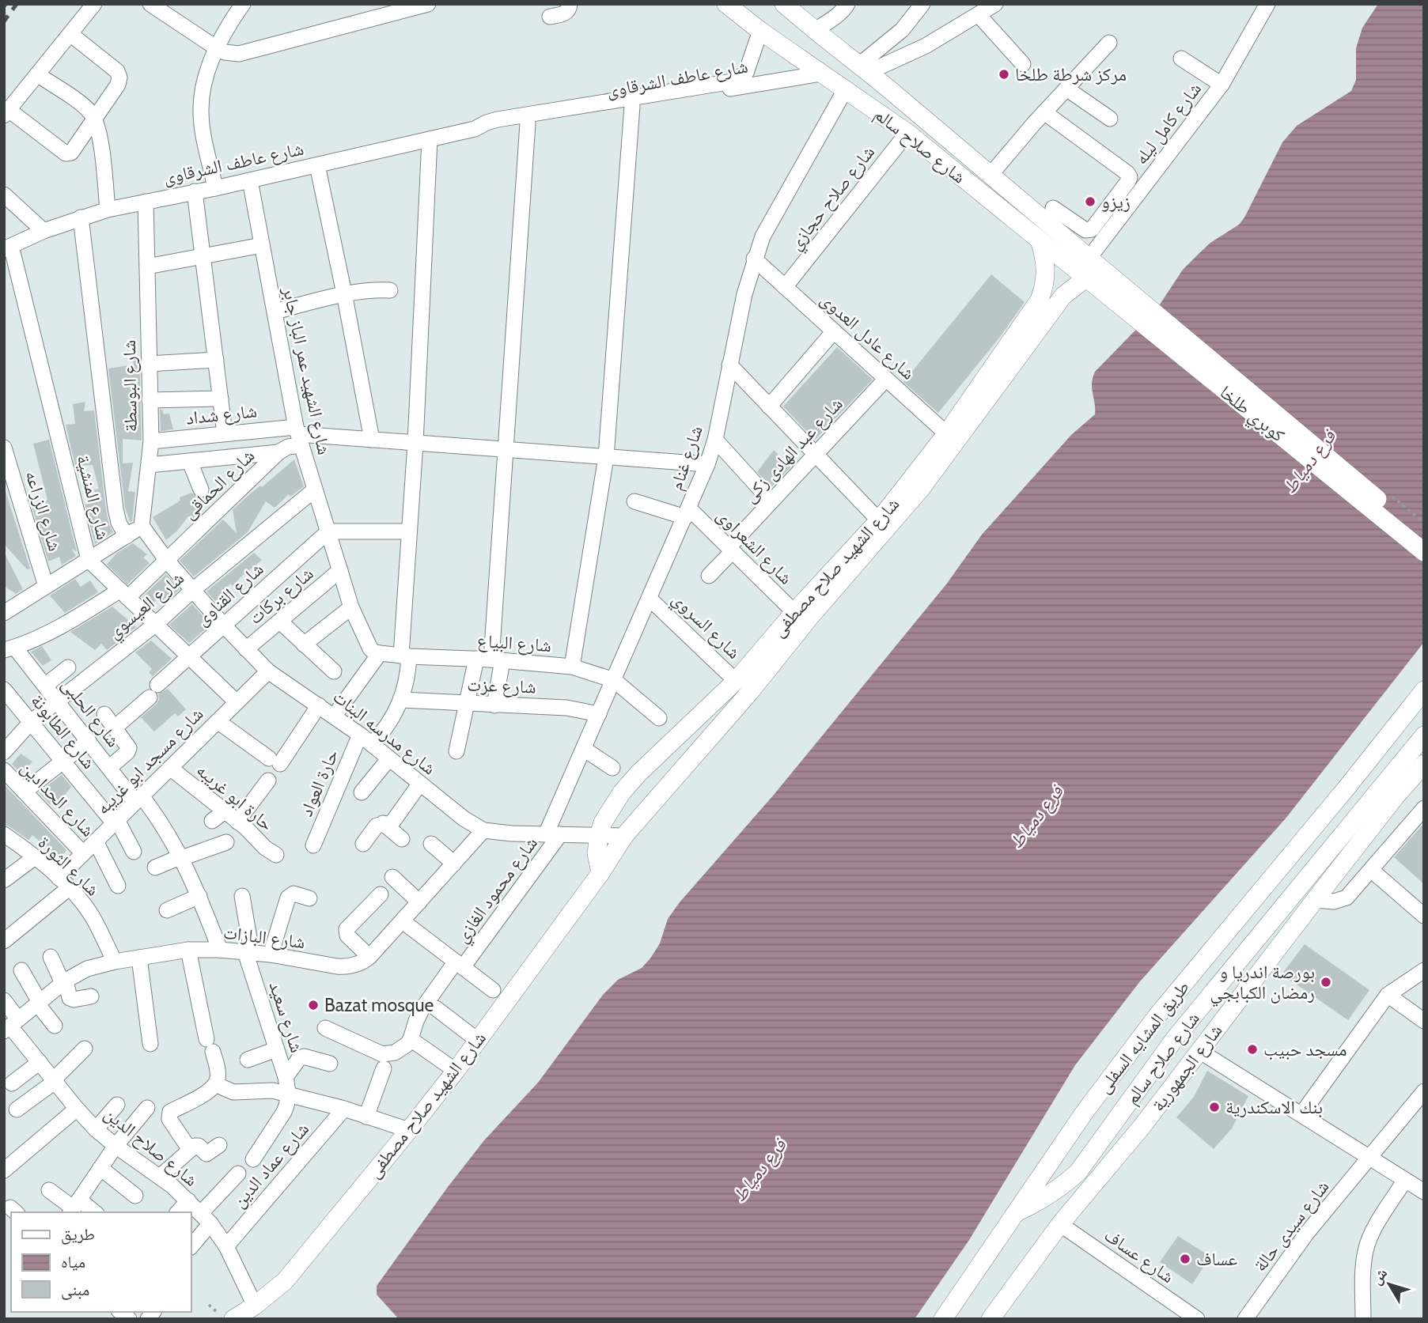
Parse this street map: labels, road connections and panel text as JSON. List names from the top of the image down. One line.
{"streets":{"main road":["شارع صلاح سالم","كوبري طلخا","شارع الشهيد صلاح مصطفى","طريق المشايه السفلى","شارع الجمهورية"],"street":["شارع عاطف الشرقاوى","شارع كامل ليله","شارع صلاح حجازي","شارع عادل العدوى","شارع الشهيد عمر الباز جابر","شارع البوسطة","شارع شداد","شارع عبد الهادى زكى","شارع غنام","شارع الحماقى","شارع المنشية","شارع الزراعه","شارع الشعراوى","شارع القناوى","شارع بركات","شارع العيسوي","شارع السروي","شارع البياع","شارع عزت","شارع الحلبى","شارع الطابونة","شارع مدرسه البنات","شارع مسجد ابو غريبه","حارة العواد","حارة ابو غريبه","شارع الحدادين","شارع الثورة","شارع محمود الغازي","شارع البازات","شارع سعيد","شارع صلاح الدين","شارع عماد الدين","شارع سيدى حالة","شارع عساف"]},"crossings":[["شارع عاطف الشرقاوى","شارع صلاح سالم"],["شارع عاطف الشرقاوى","شارع الشهيد عمر الباز جابر"],["شارع عاطف الشرقاوى","شارع البوسطة"],["شارع عاطف الشرقاوى","شارع المنشية"],["شارع كامل ليله","شارع صلاح سالم"],["شارع صلاح سالم","شارع صلاح حجازي"],["شارع صلاح سالم","كوبري طلخا"],["شارع صلاح سالم","شارع غنام"],["شارع صلاح سالم","شارع الشهيد صلاح مصطفى"],["شارع صلاح سالم","طريق المشايه السفلى"],["شارع صلاح حجازي","شارع عادل العدوى"],["شارع عادل العدوى","شارع عبد الهادى زكى"],["شارع عادل العدوى","شارع غنام"],["شارع عادل العدوى","شارع الشهيد صلاح مصطفى"],["شارع الشهيد عمر الباز جابر","شارع شداد"],["شارع الشهيد عمر الباز جابر","شارع الحماقى"],["شارع الشهيد عمر الباز جابر","شارع القناوى"],["شارع الشهيد عمر الباز جابر","شارع بركات"],["شارع الشهيد عمر الباز جابر","شارع العيسوي"],["شارع الشهيد عمر الباز جابر","شارع البياع"],["شارع البوسطة","شارع شداد"],["شارع شداد","شارع الحماقى"],["شارع عبد الهادى زكى","شارع الشعراوى"],["شارع غنام","شارع الشعراوى"],["شارع غنام","شارع السروي"],["شارع غنام","شارع البياع"],["شارع غنام","شارع عزت"],["شارع غنام","شارع مدرسه البنات"],["شارع غنام","شارع محمود الغازي"],["شارع الحماقى","شارع المنشية"],["شارع الحماقى","شارع الحلبى"],["شارع الحماقى","شارع مدرسه البنات"],["شارع المنشية","شارع القناوى"],["شارع المنشية","شارع العيسوي"],["شارع المنشية","شارع مسجد ابو غريبه"],["شارع الشعراوى","شارع الشهيد صلاح مصطفى"],["شارع الشهيد صلاح مصطفى","شارع السروي"],["شارع الشهيد صلاح مصطفى","شارع مدرسه البنات"],["شارع الشهيد صلاح مصطفى","شارع صلاح الدين"],["شارع القناوى","شارع مدرسه البنات"],["شارع بركات","شارع مدرسه البنات"],["شارع العيسوي","شارع الحلبى"],["شارع العيسوي","شارع الطابونة"],["شارع العيسوي","شارع مدرسه البنات"],["شارع الحلبى","شارع مسجد ابو غريبه"],["شارع الحلبى","شارع البازات"],["شارع الطابونة","شارع مسجد ابو غريبه"],["شارع مدرسه البنات","شارع مسجد ابو غريبه"],["شارع مدرسه البنات","حارة العواد"],["شارع مدرسه البنات","شارع محمود الغازي"],["شارع مدرسه البنات","شارع البازات"],["شارع مسجد ابو غريبه","حارة ابو غريبه"],["شارع مسجد ابو غريبه","شارع الحدادين"],["شارع مسجد ابو غريبه","شارع الثورة"],["شارع الثورة","شارع البازات"],["شارع البازات","شارع سعيد"],["شارع البازات","شارع صلاح الدين"],["شارع الجمهورية","شارع عساف"],["شارع صلاح الدين","شارع عماد الدين"]],"water":["فرع دمياط"],"places":["مركز شرطة طلخا","زيزو","بورصة اندريا و رمضان الكبابجي","Bazat mosque","مسجد حبيب","بنك الاسكندرية","عساف"],"legend":["طريق","مياه","مبنى"],"north":"top left"}
